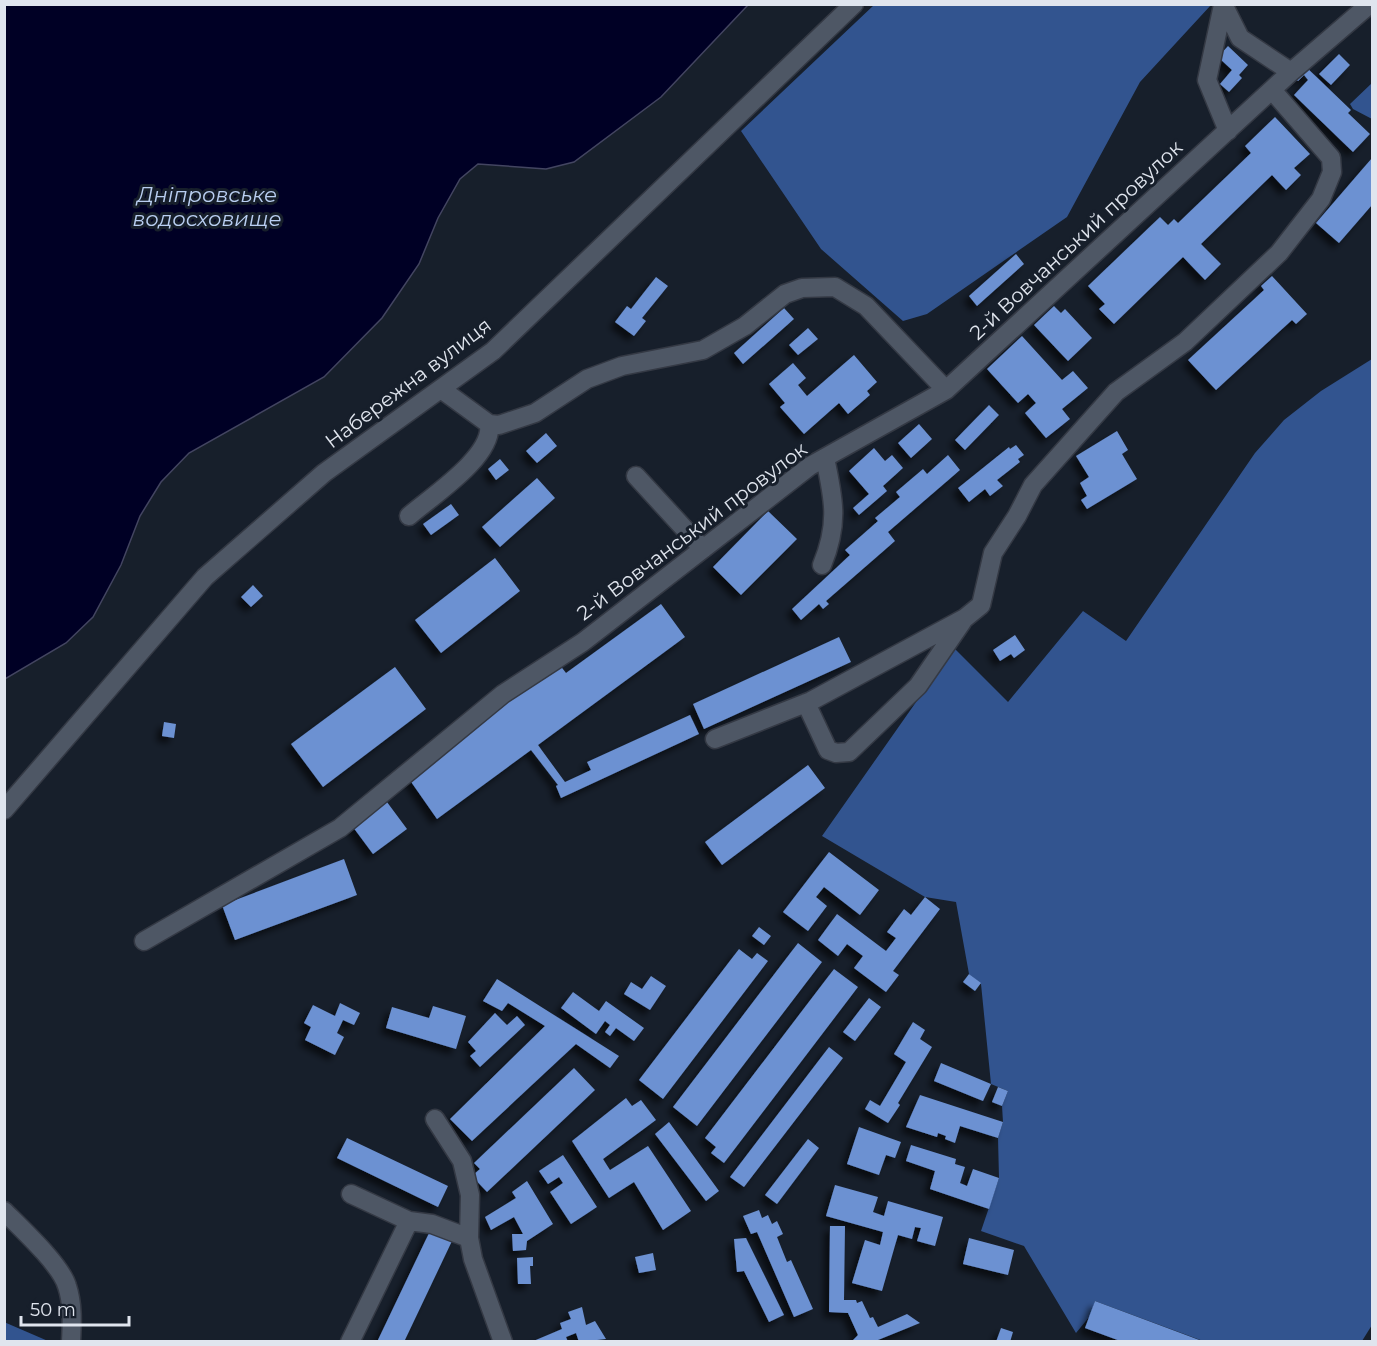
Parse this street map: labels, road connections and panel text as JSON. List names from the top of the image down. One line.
{"streets":{"street":["2-й Вовчанський провулок","Набережна вулиця"]},"water":["Дніпровське водосховище"],"scale_bar":"50 m"}
